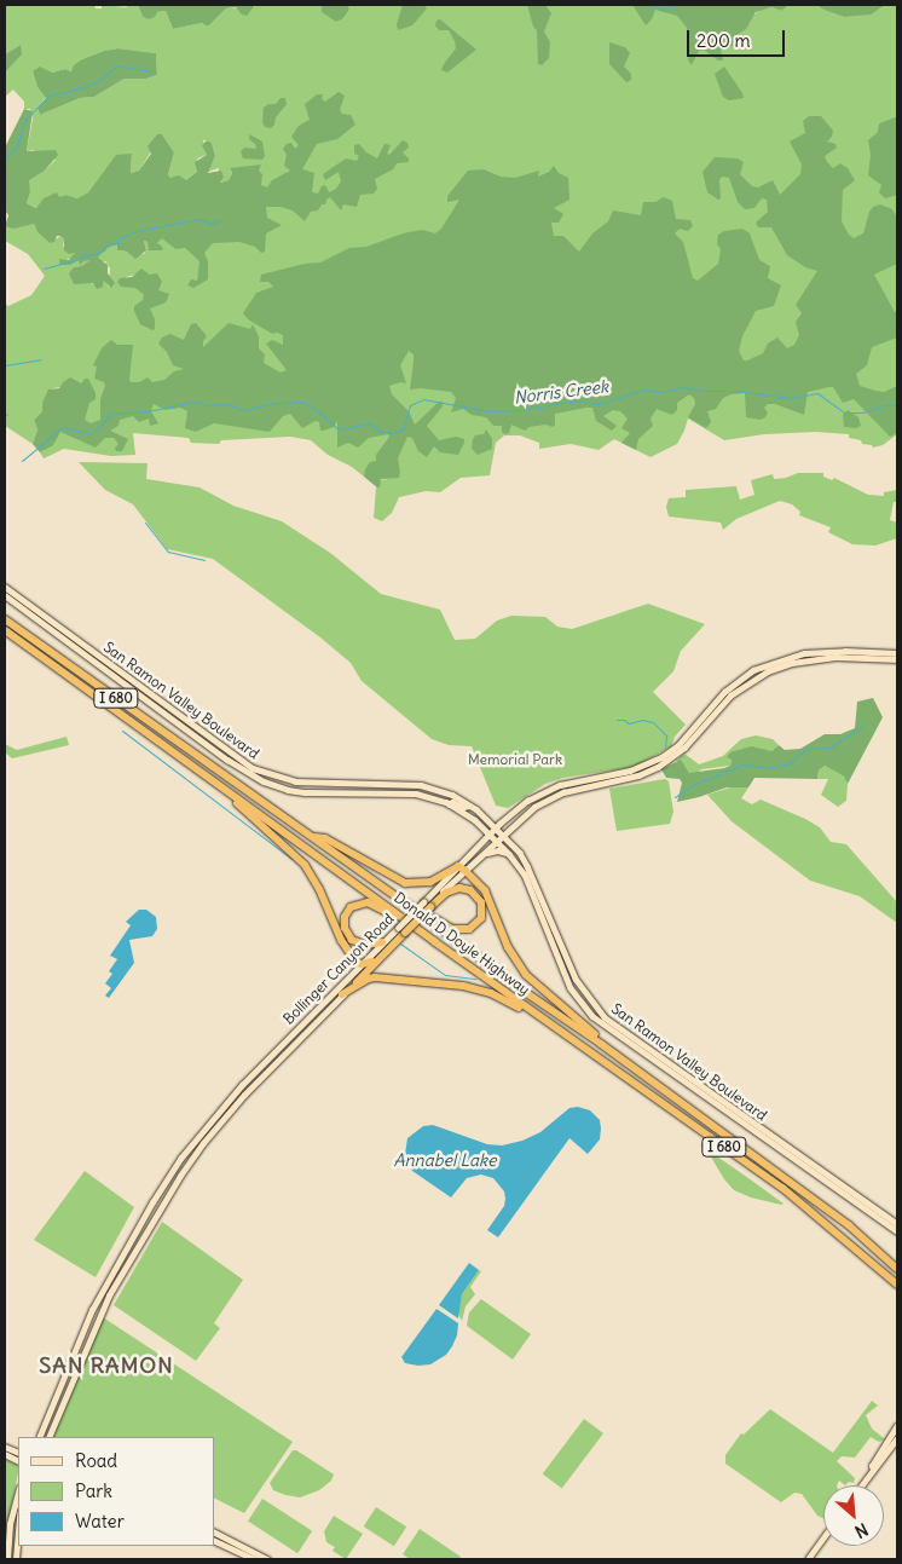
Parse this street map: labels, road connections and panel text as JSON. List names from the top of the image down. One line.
{"streets":{"highway":["I 680","Donald D Doyle Highway"],"main road":["San Ramon Valley Boulevard","Bollinger Canyon Road"]},"districts":["SAN RAMON"],"water":["Norris Creek","Annabel Lake"],"parks":["Memorial Park"],"legend":["Road","Park","Water"],"scale_bar":"200 m","north":"bottom right"}
